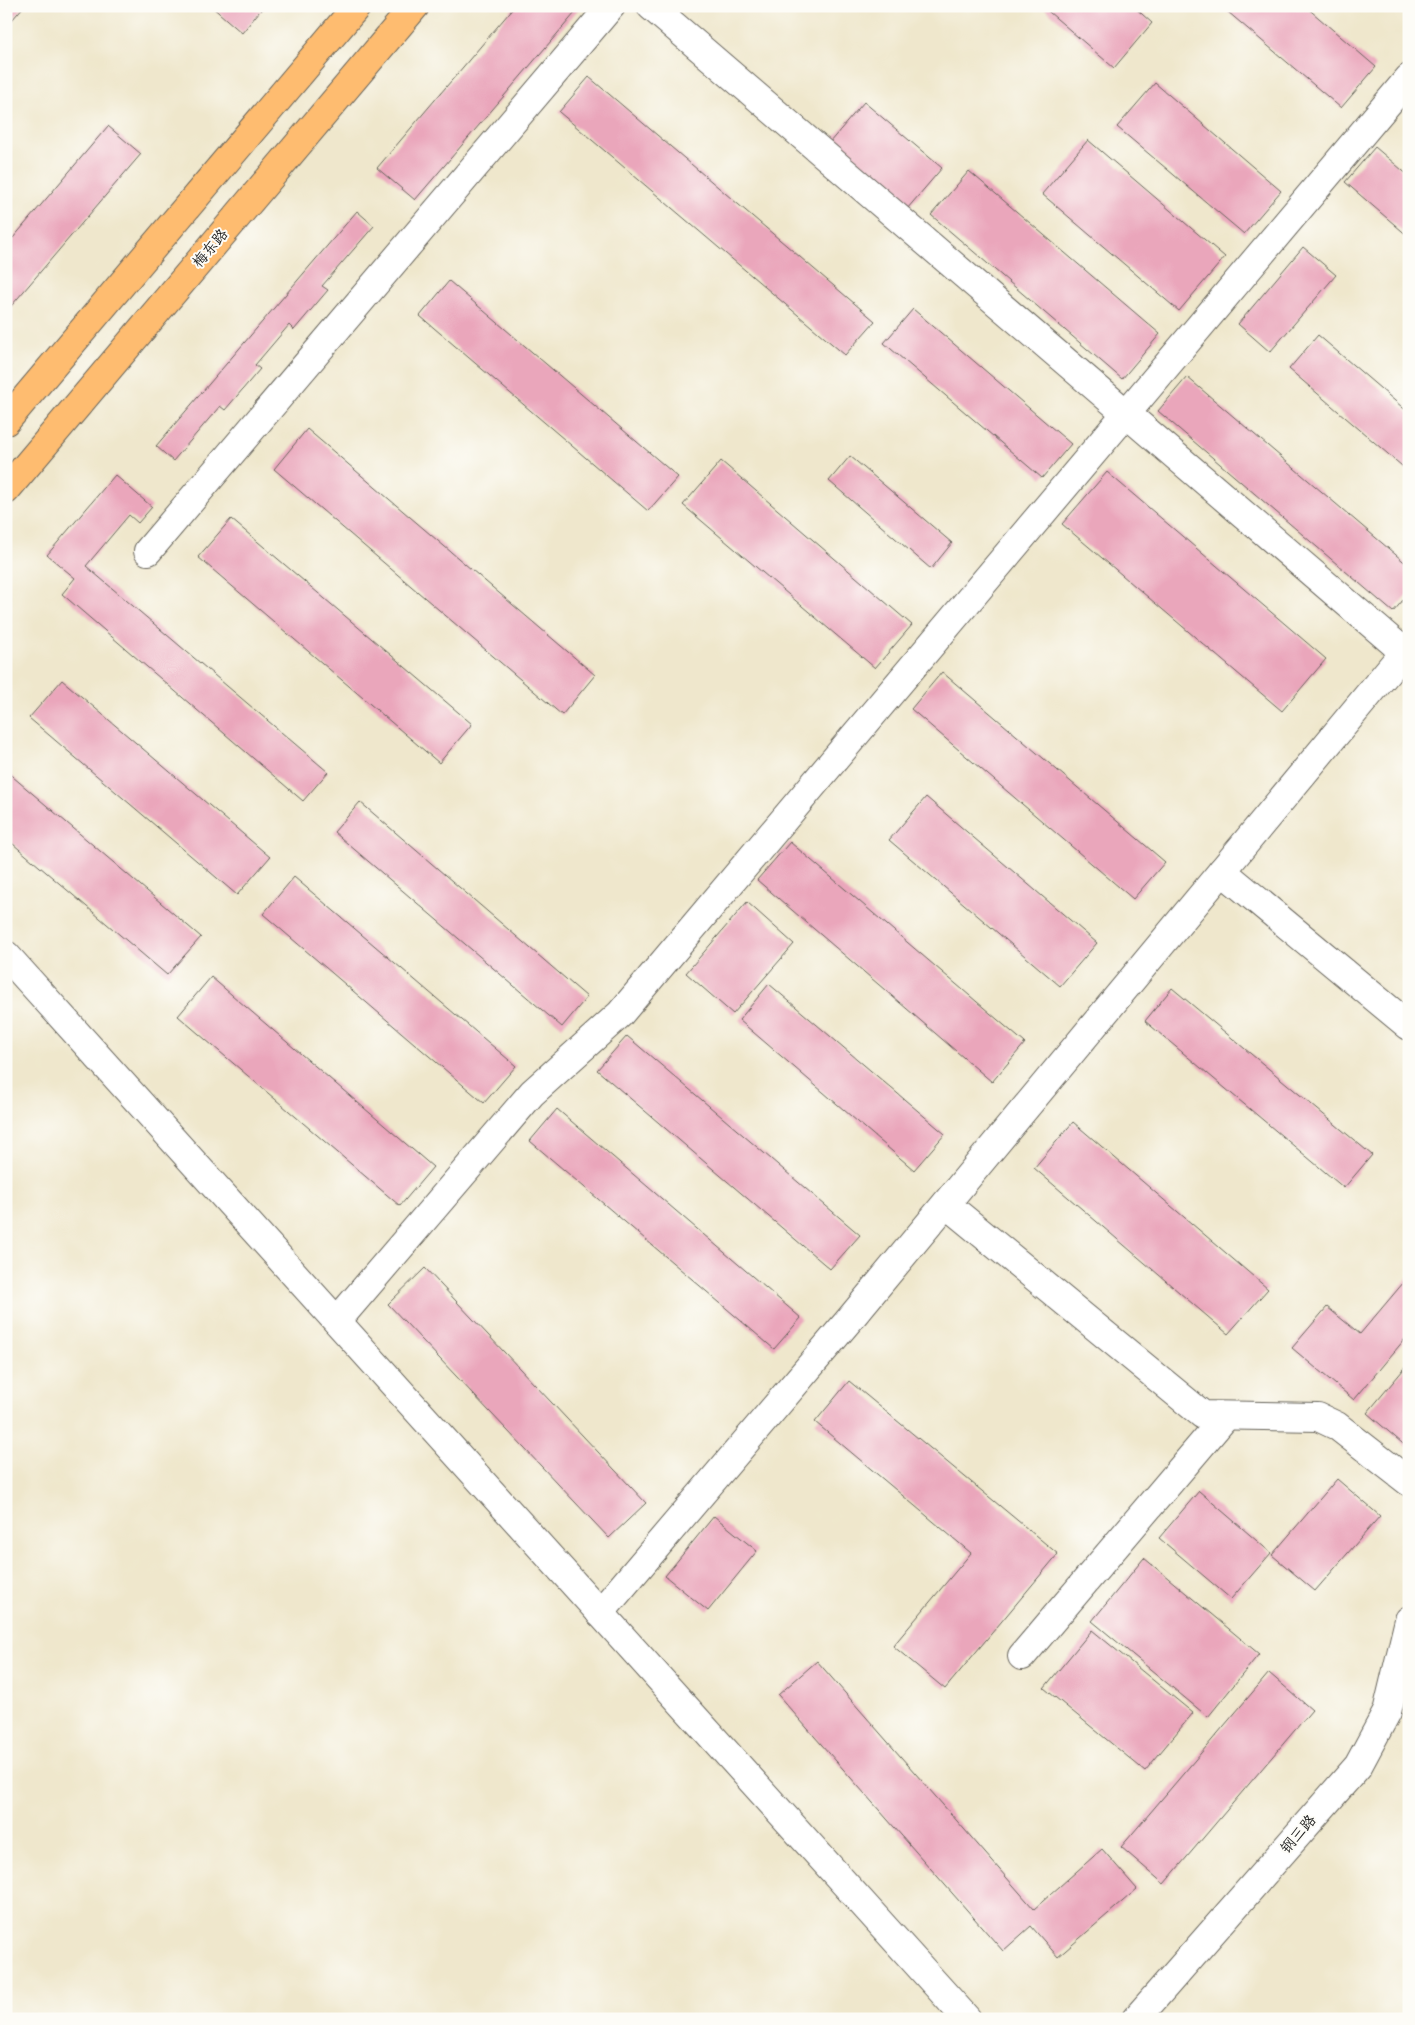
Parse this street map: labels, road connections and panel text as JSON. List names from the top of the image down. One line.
{"streets":{"main road":["梅东路"],"street":["钢三路"]}}
